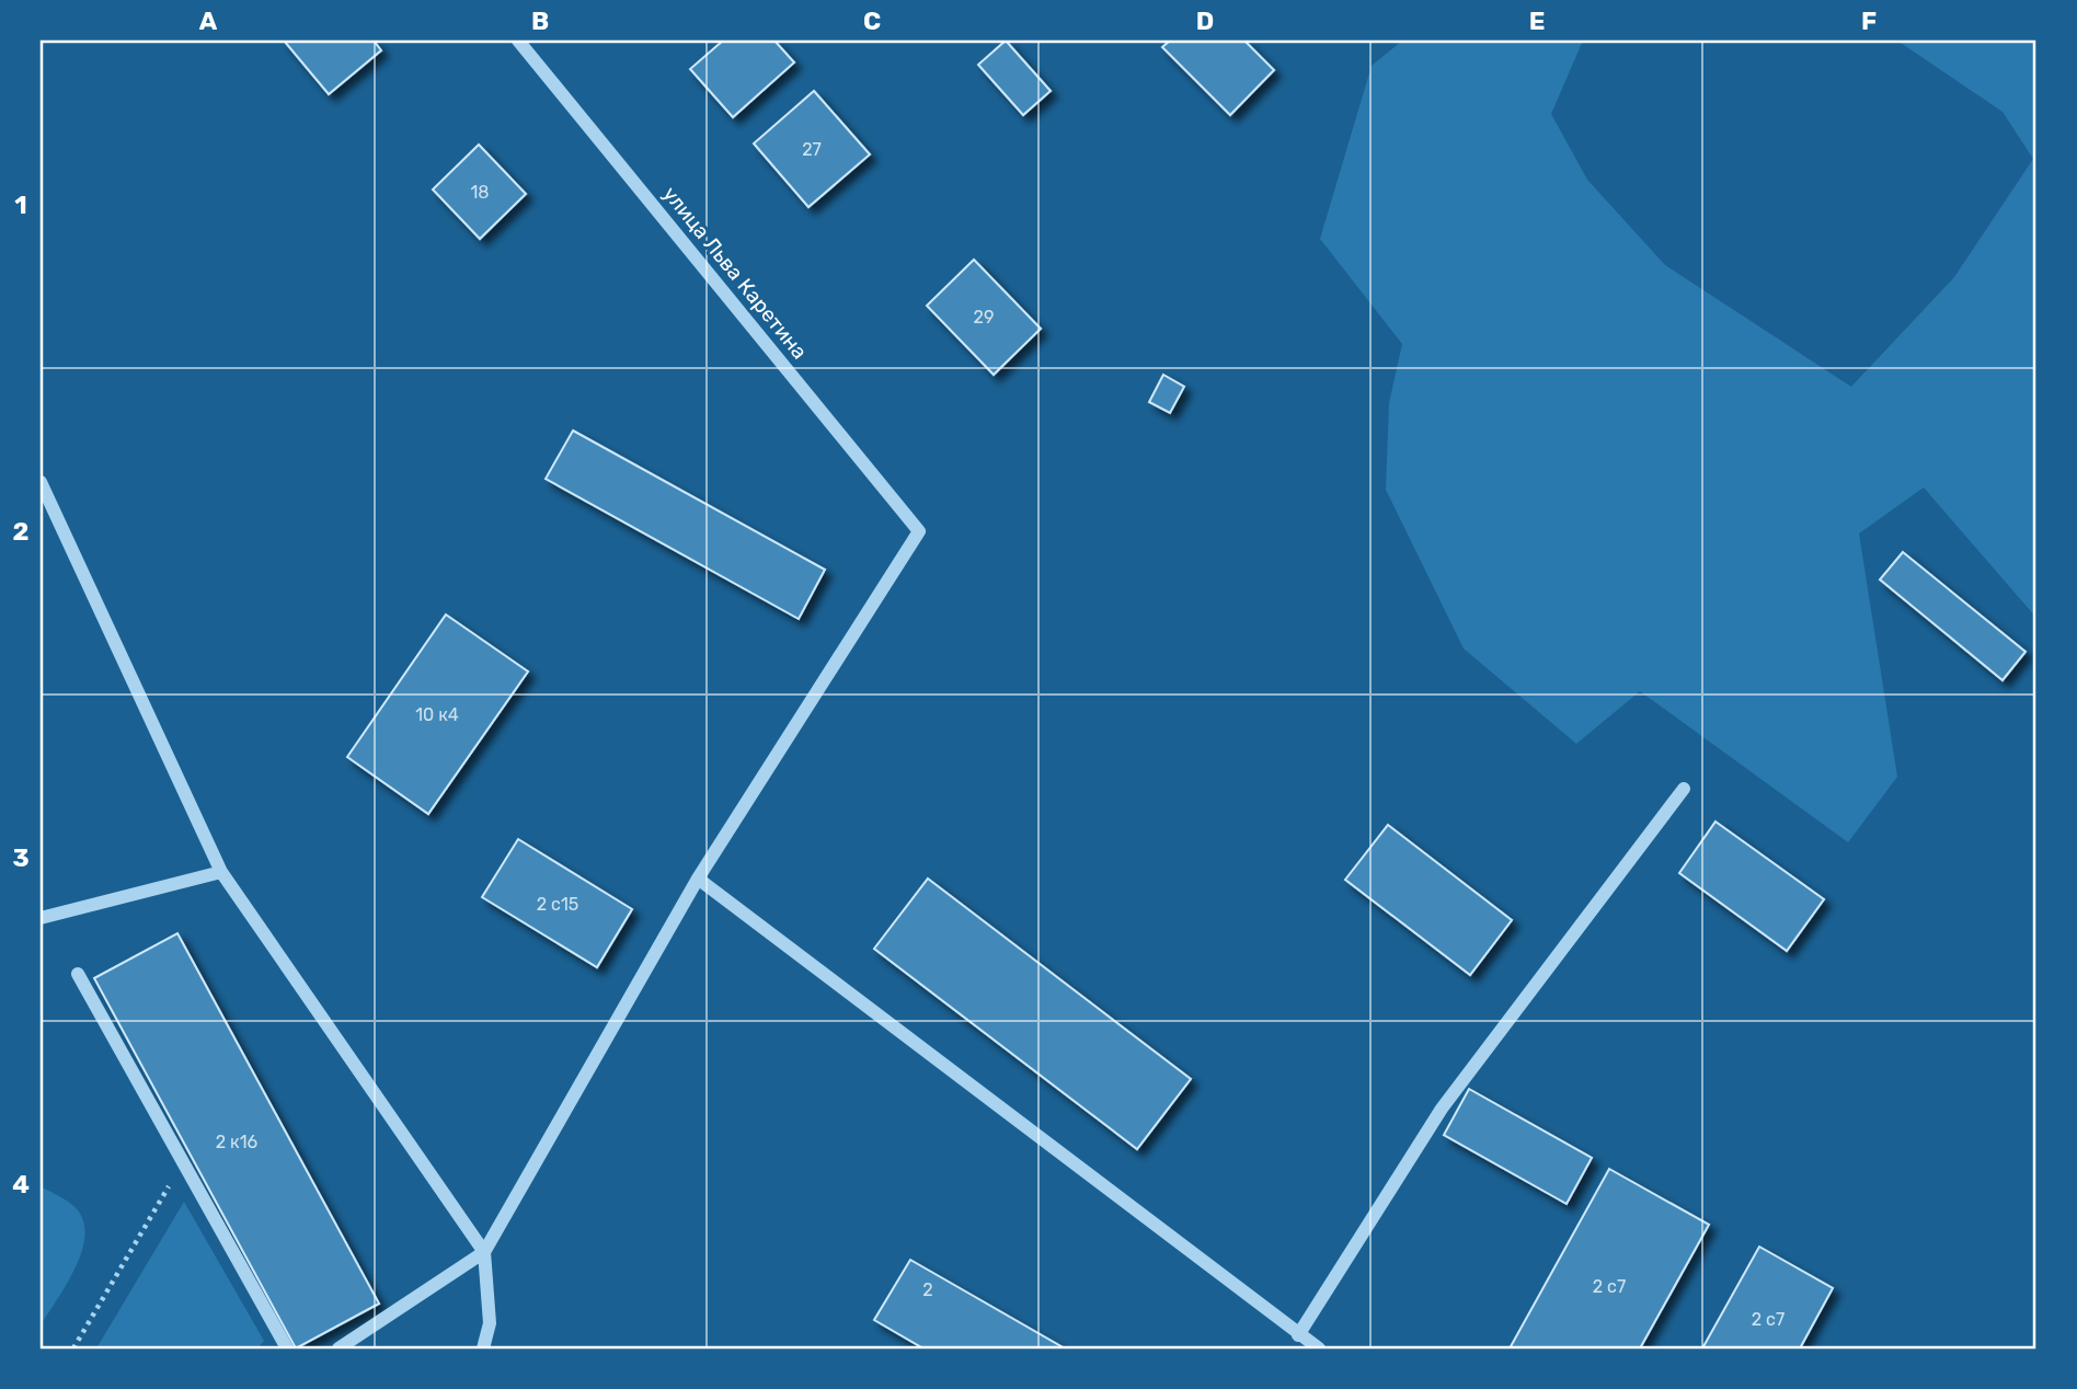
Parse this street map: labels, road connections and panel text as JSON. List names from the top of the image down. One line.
{"streets":{"street":["улица Льва Каретина"]},"house_numbers":["27","18","29","10 к4","2 с15","2 к16","2 с7","2","2 с7"],"grid":{"columns":["A","B","C","D","E","F"],"rows":["1","2","3","4"]}}
